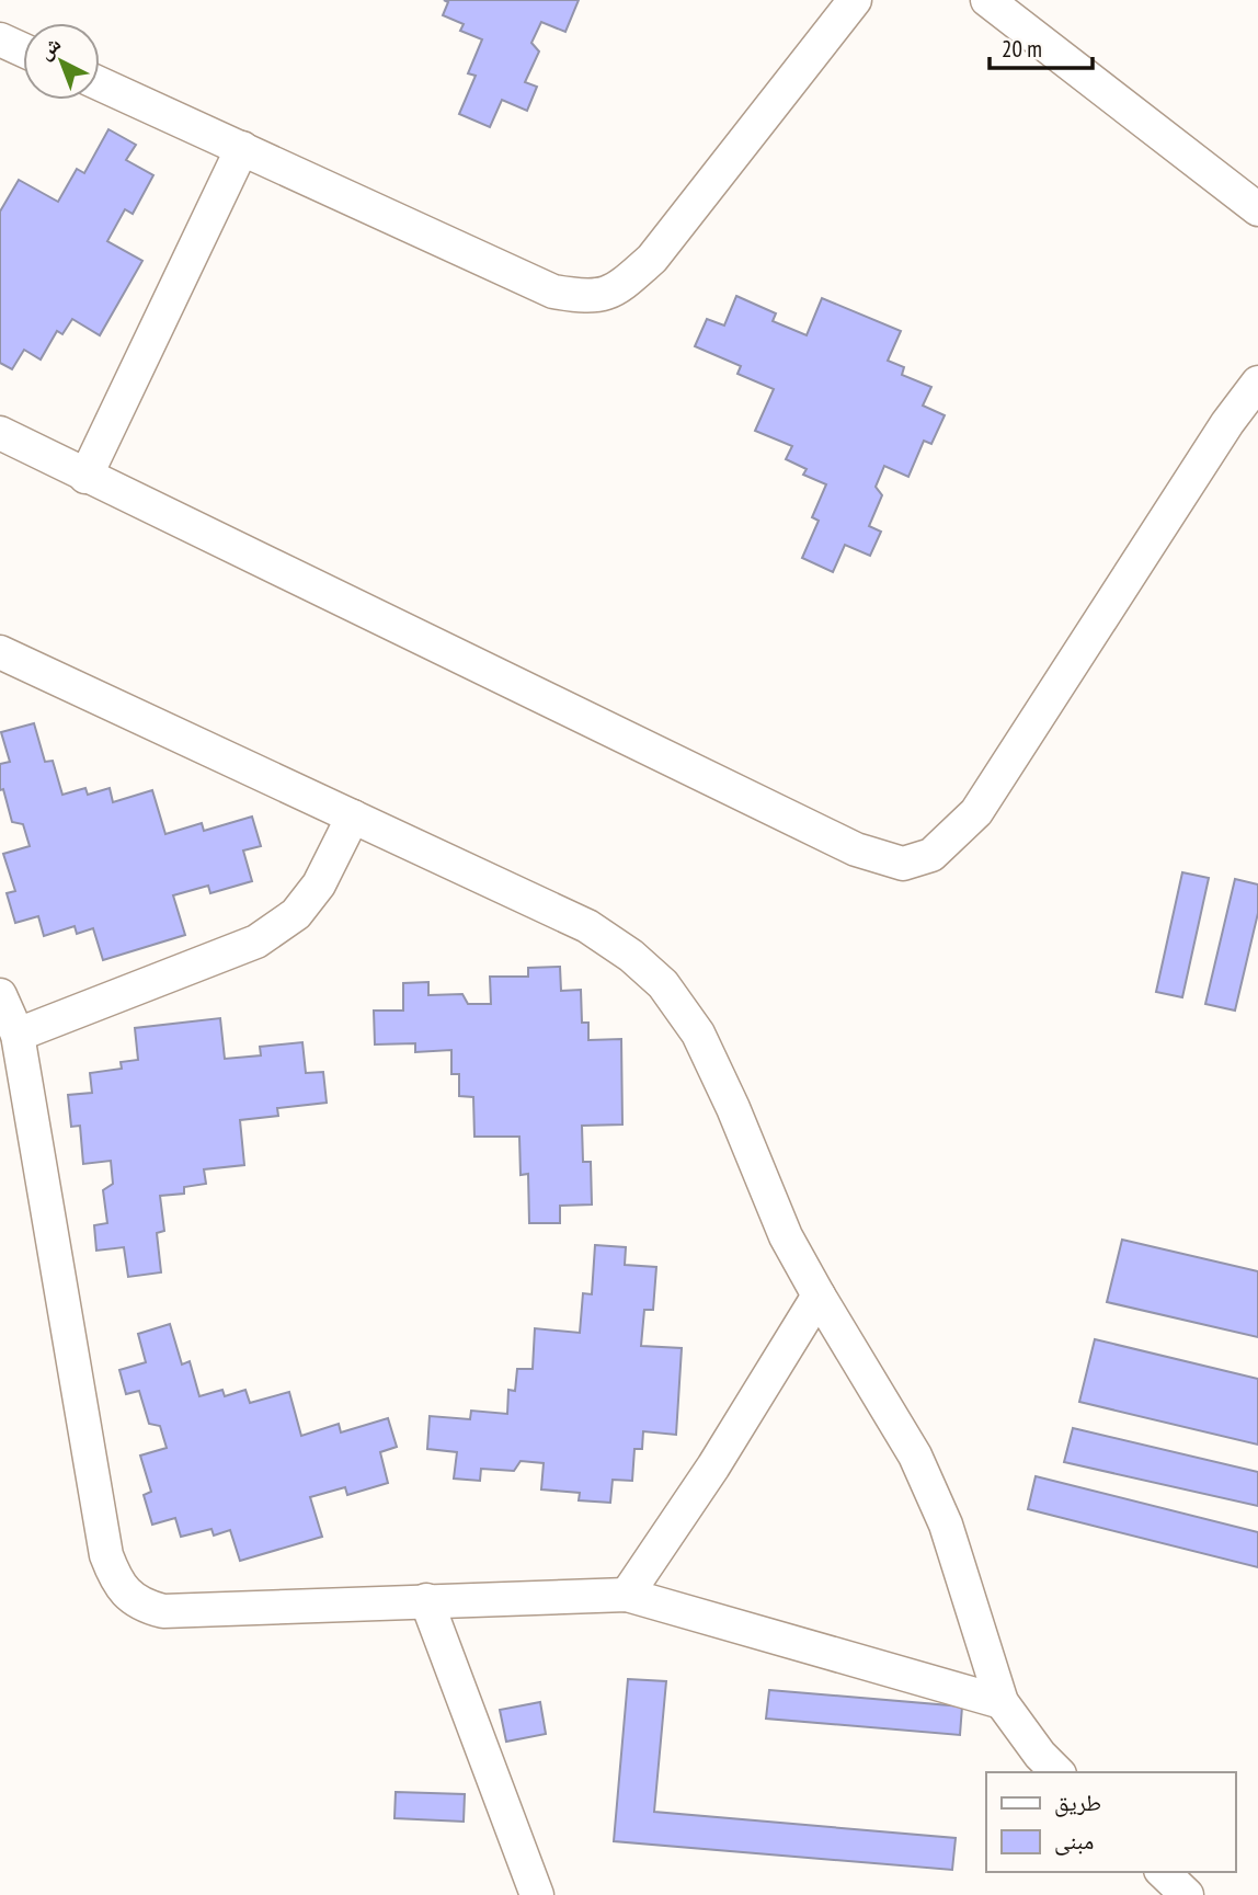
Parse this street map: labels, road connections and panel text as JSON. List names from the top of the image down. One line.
{"legend":["طريق","مبنى"],"scale_bar":"20 m","north":"top left"}
